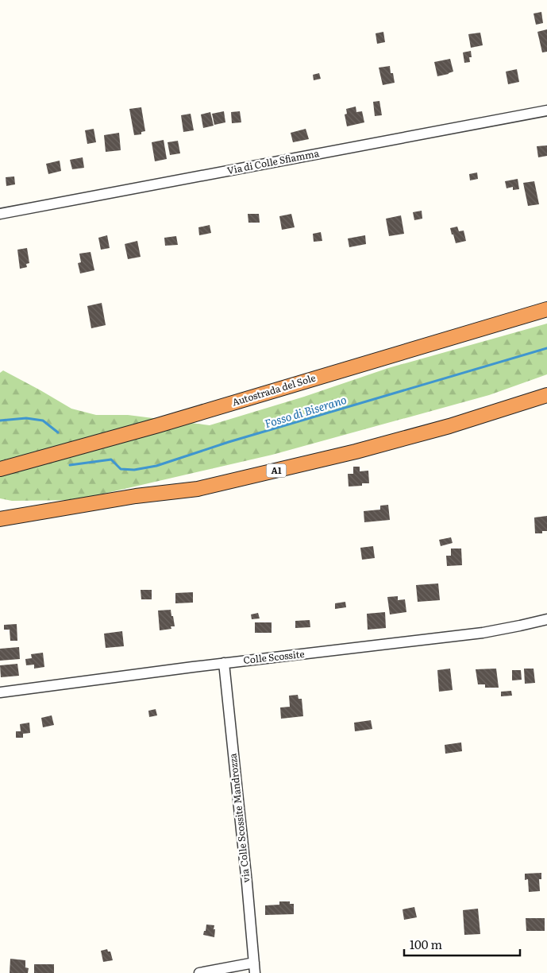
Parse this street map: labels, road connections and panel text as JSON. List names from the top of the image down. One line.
{"streets":{"highway":["Autostrada del Sole","A1"],"street":["Via di Colle Sfiamma","Colle Scossite","via Colle Scossite Mandrozza"]},"crossings":[["Colle Scossite","via Colle Scossite Mandrozza"]],"water":["Fosso di Biserano"],"scale_bar":"100 m"}
